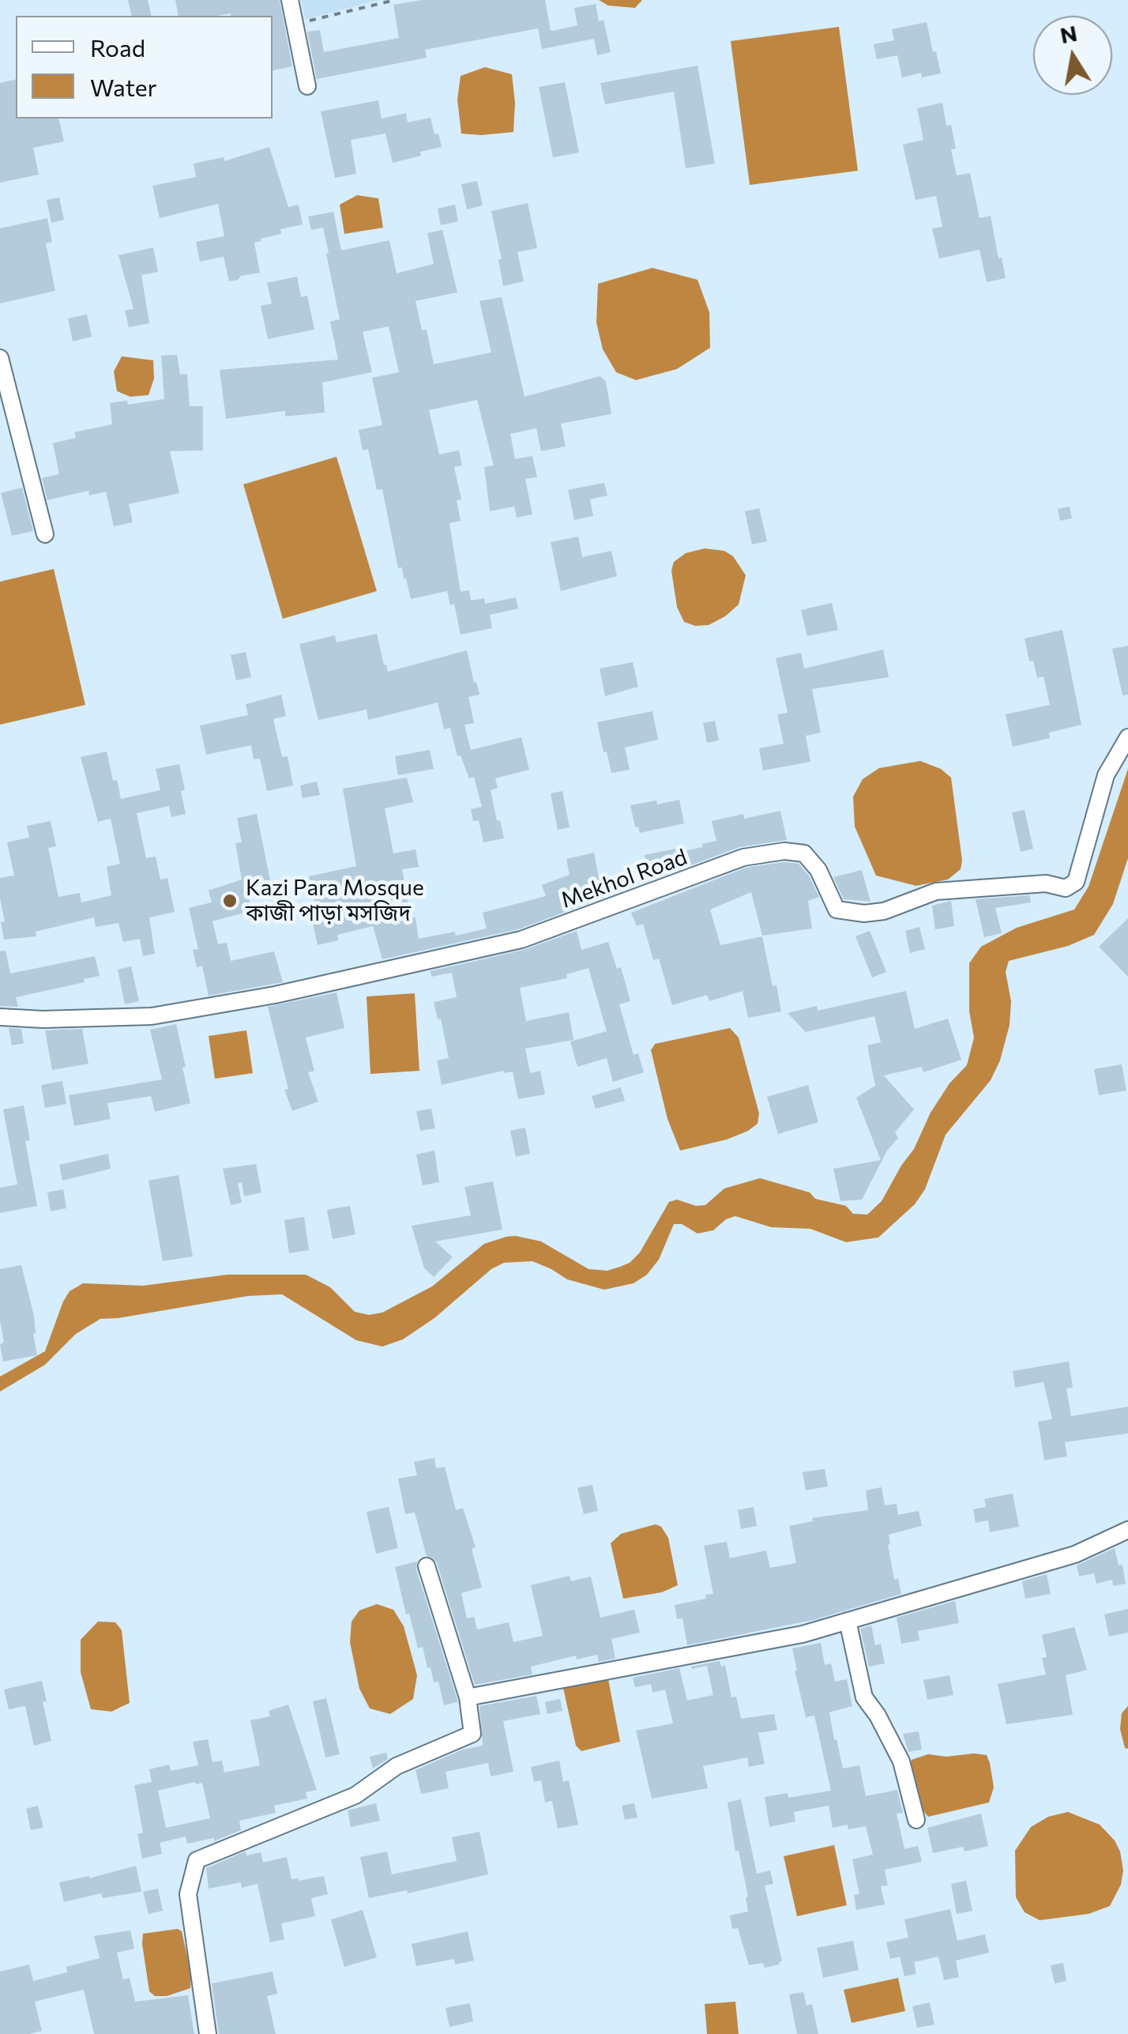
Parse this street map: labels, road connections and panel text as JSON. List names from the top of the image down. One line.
{"streets":{"street":["Mekhol Road"]},"places":["Kazi Para Mosque কাজী পাড়া মসজিদ"],"legend":["Road","Water"],"north":"top"}
